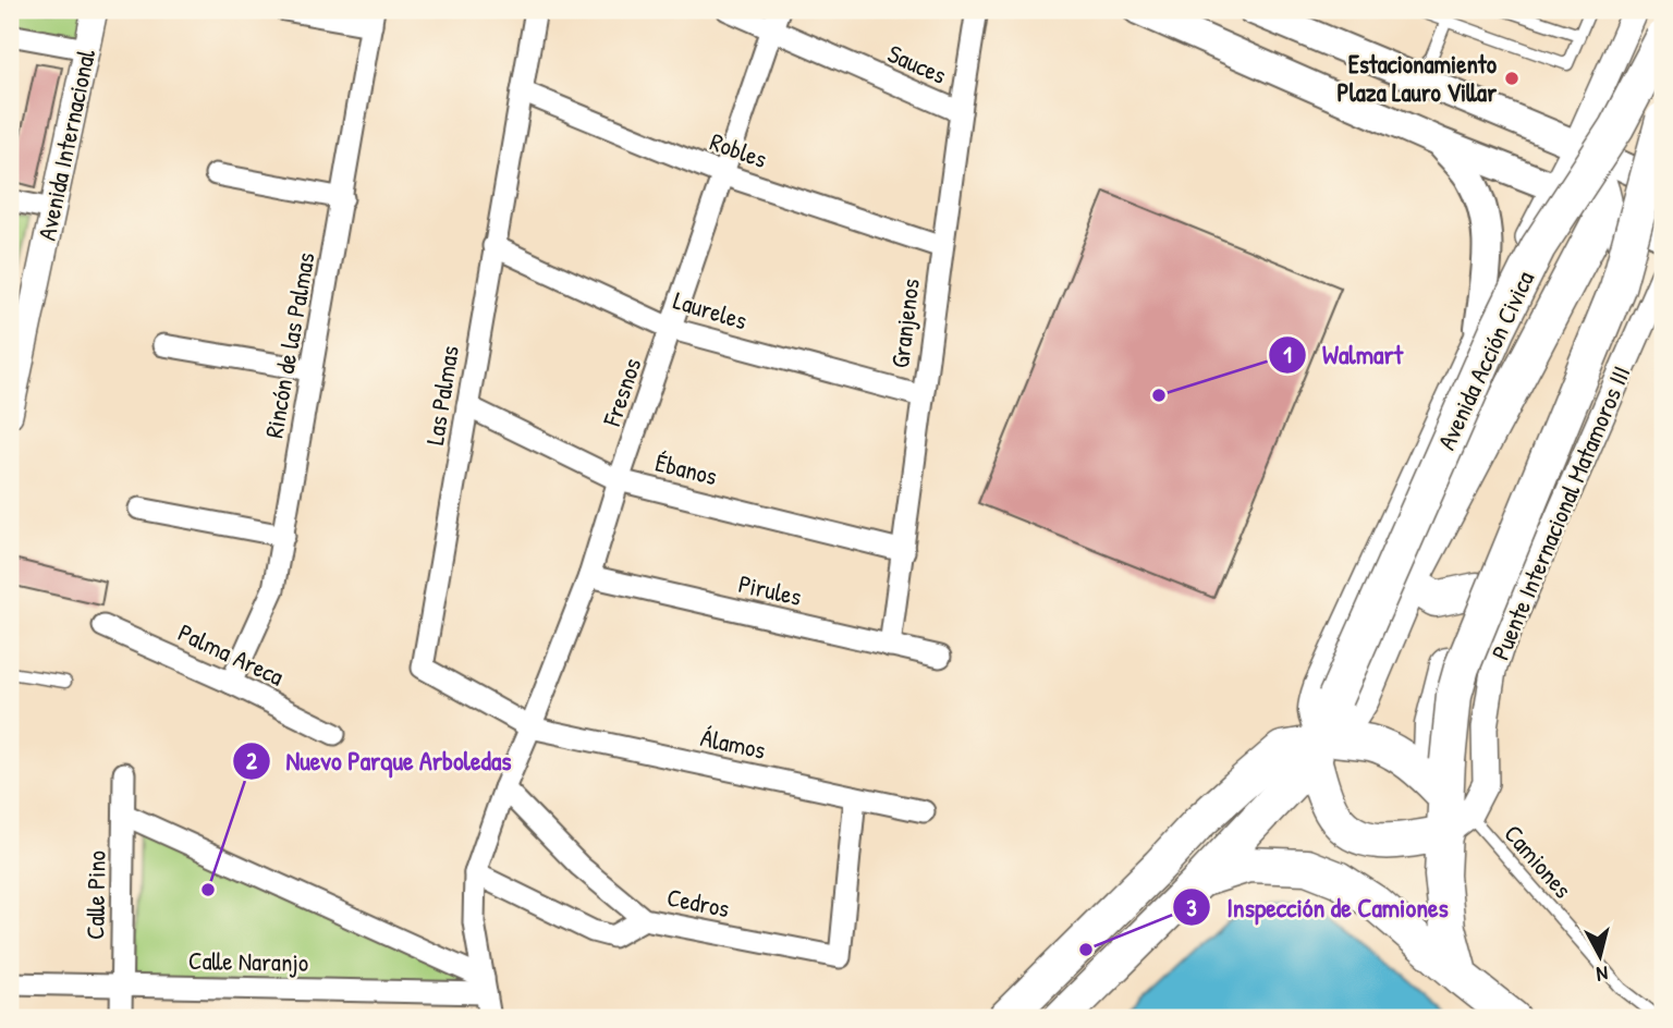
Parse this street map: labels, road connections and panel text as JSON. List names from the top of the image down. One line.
{"streets":{"highway":["Avenida Acción Civica","Puente Internacional Matamoros III"],"street":["Sauces","Avenida Internacional","Robles","Laureles","Granjenos","Rincón de las Palmas","Fresnos","Las Palmas","Ébanos","Pirules","Palma Areca","Álamos","Calle Pino","Cedros","Calle Naranjo"],"lane":["Camiones"]},"crossings":[["Sauces","Granjenos"],["Sauces","Fresnos"],["Robles","Granjenos"],["Robles","Fresnos"],["Robles","Las Palmas"],["Laureles","Granjenos"],["Laureles","Fresnos"],["Laureles","Las Palmas"],["Granjenos","Ébanos"],["Granjenos","Pirules"],["Rincón de las Palmas","Palma Areca"],["Fresnos","Las Palmas"],["Fresnos","Ébanos"],["Fresnos","Pirules"],["Fresnos","Álamos"],["Fresnos","Cedros"],["Fresnos","Calle Naranjo"],["Las Palmas","Ébanos"],["Las Palmas","Álamos"],["Puente Internacional Matamoros III","Camiones"],["Álamos","Cedros"],["Calle Pino","Calle Naranjo"]],"places":["Estacionamiento Plaza Lauro Villar","Walmart","Nuevo Parque Arboledas","Inspección de Camiones"],"north":"bottom"}
